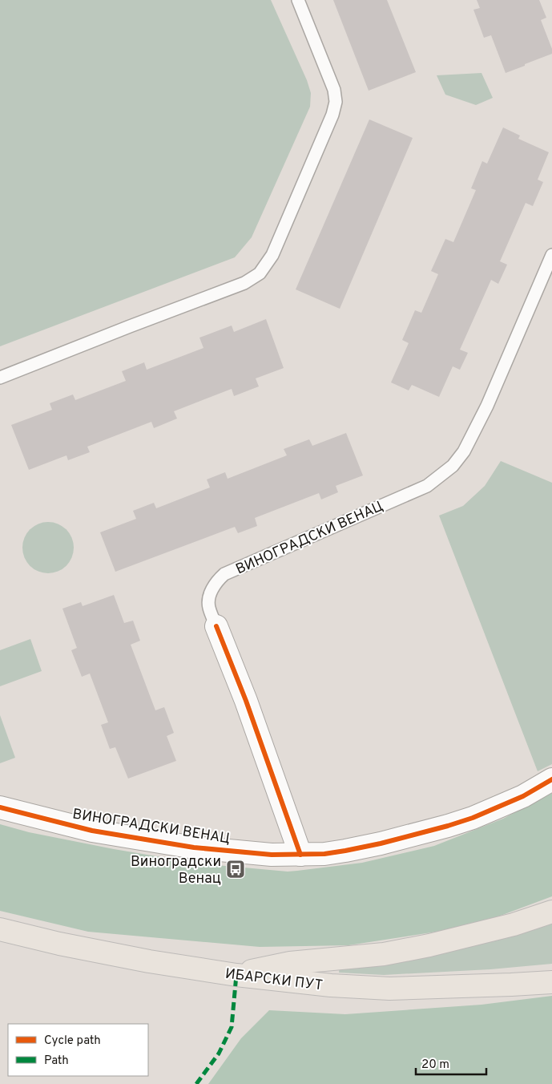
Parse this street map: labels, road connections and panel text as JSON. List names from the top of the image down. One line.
{"streets":{"main road":["ИБАРСКИ ПУТ"],"street":["ВИНОГРАДСКИ ВЕНАЦ"]},"places":{"bus stop":["Виноградски Венац"]},"legend":["Cycle path","Path"],"scale_bar":"20 m"}
